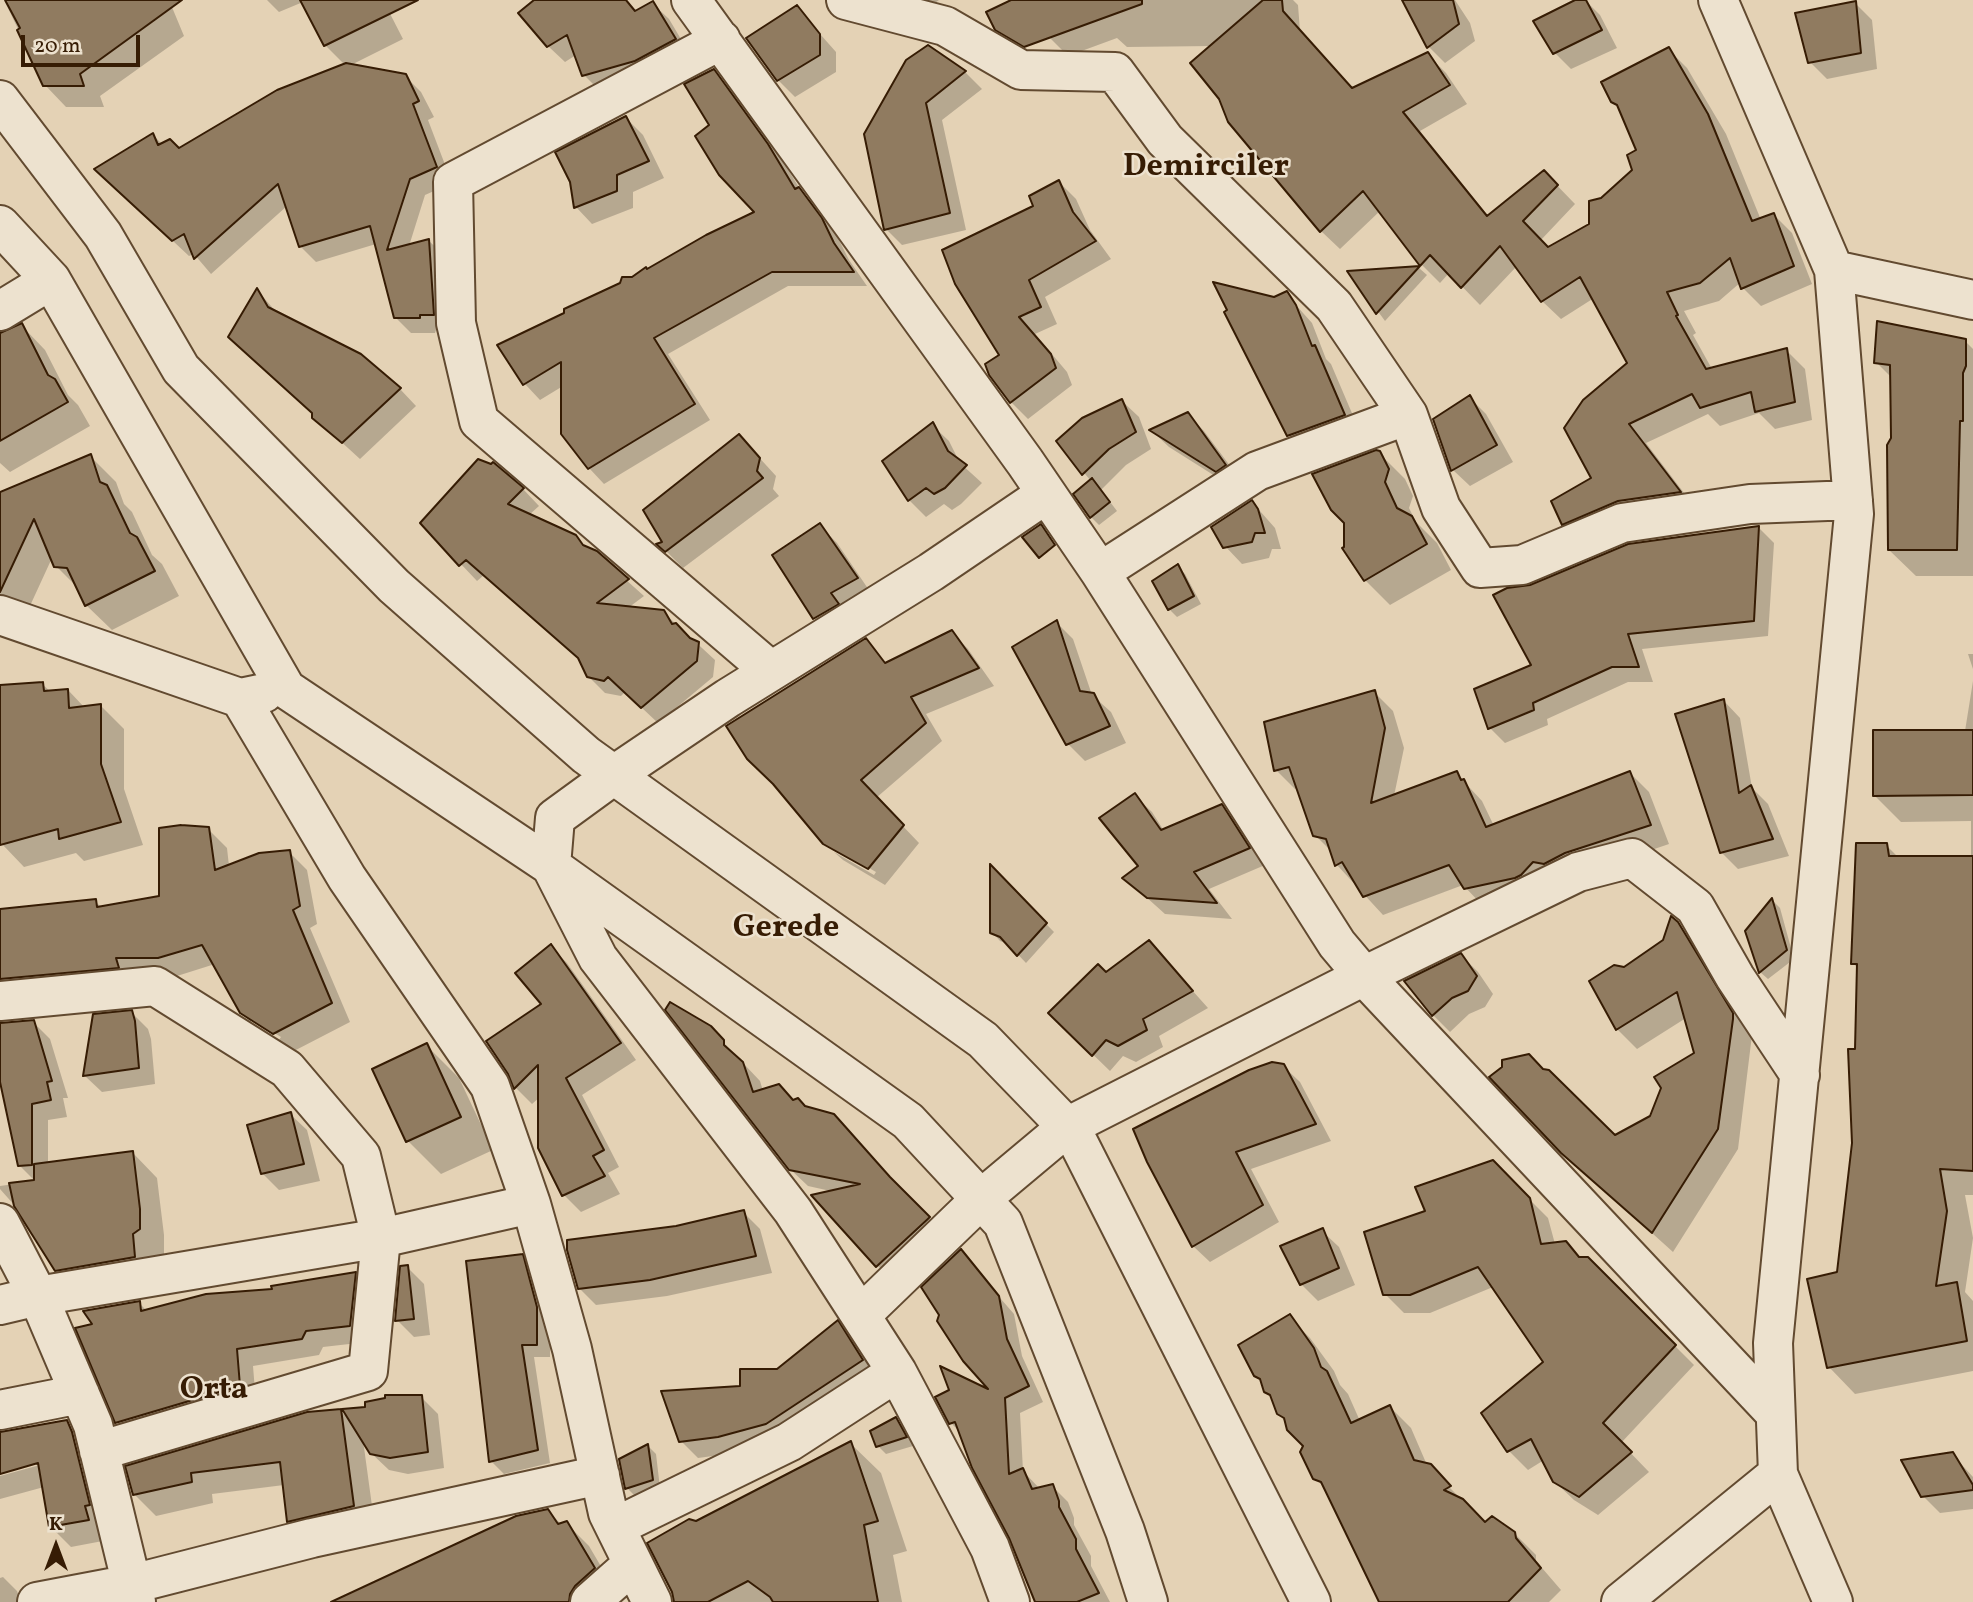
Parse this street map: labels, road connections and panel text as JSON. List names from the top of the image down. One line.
{"districts":["Demirciler","Gerede","Orta"],"scale_bar":"20 m","north":"top"}
